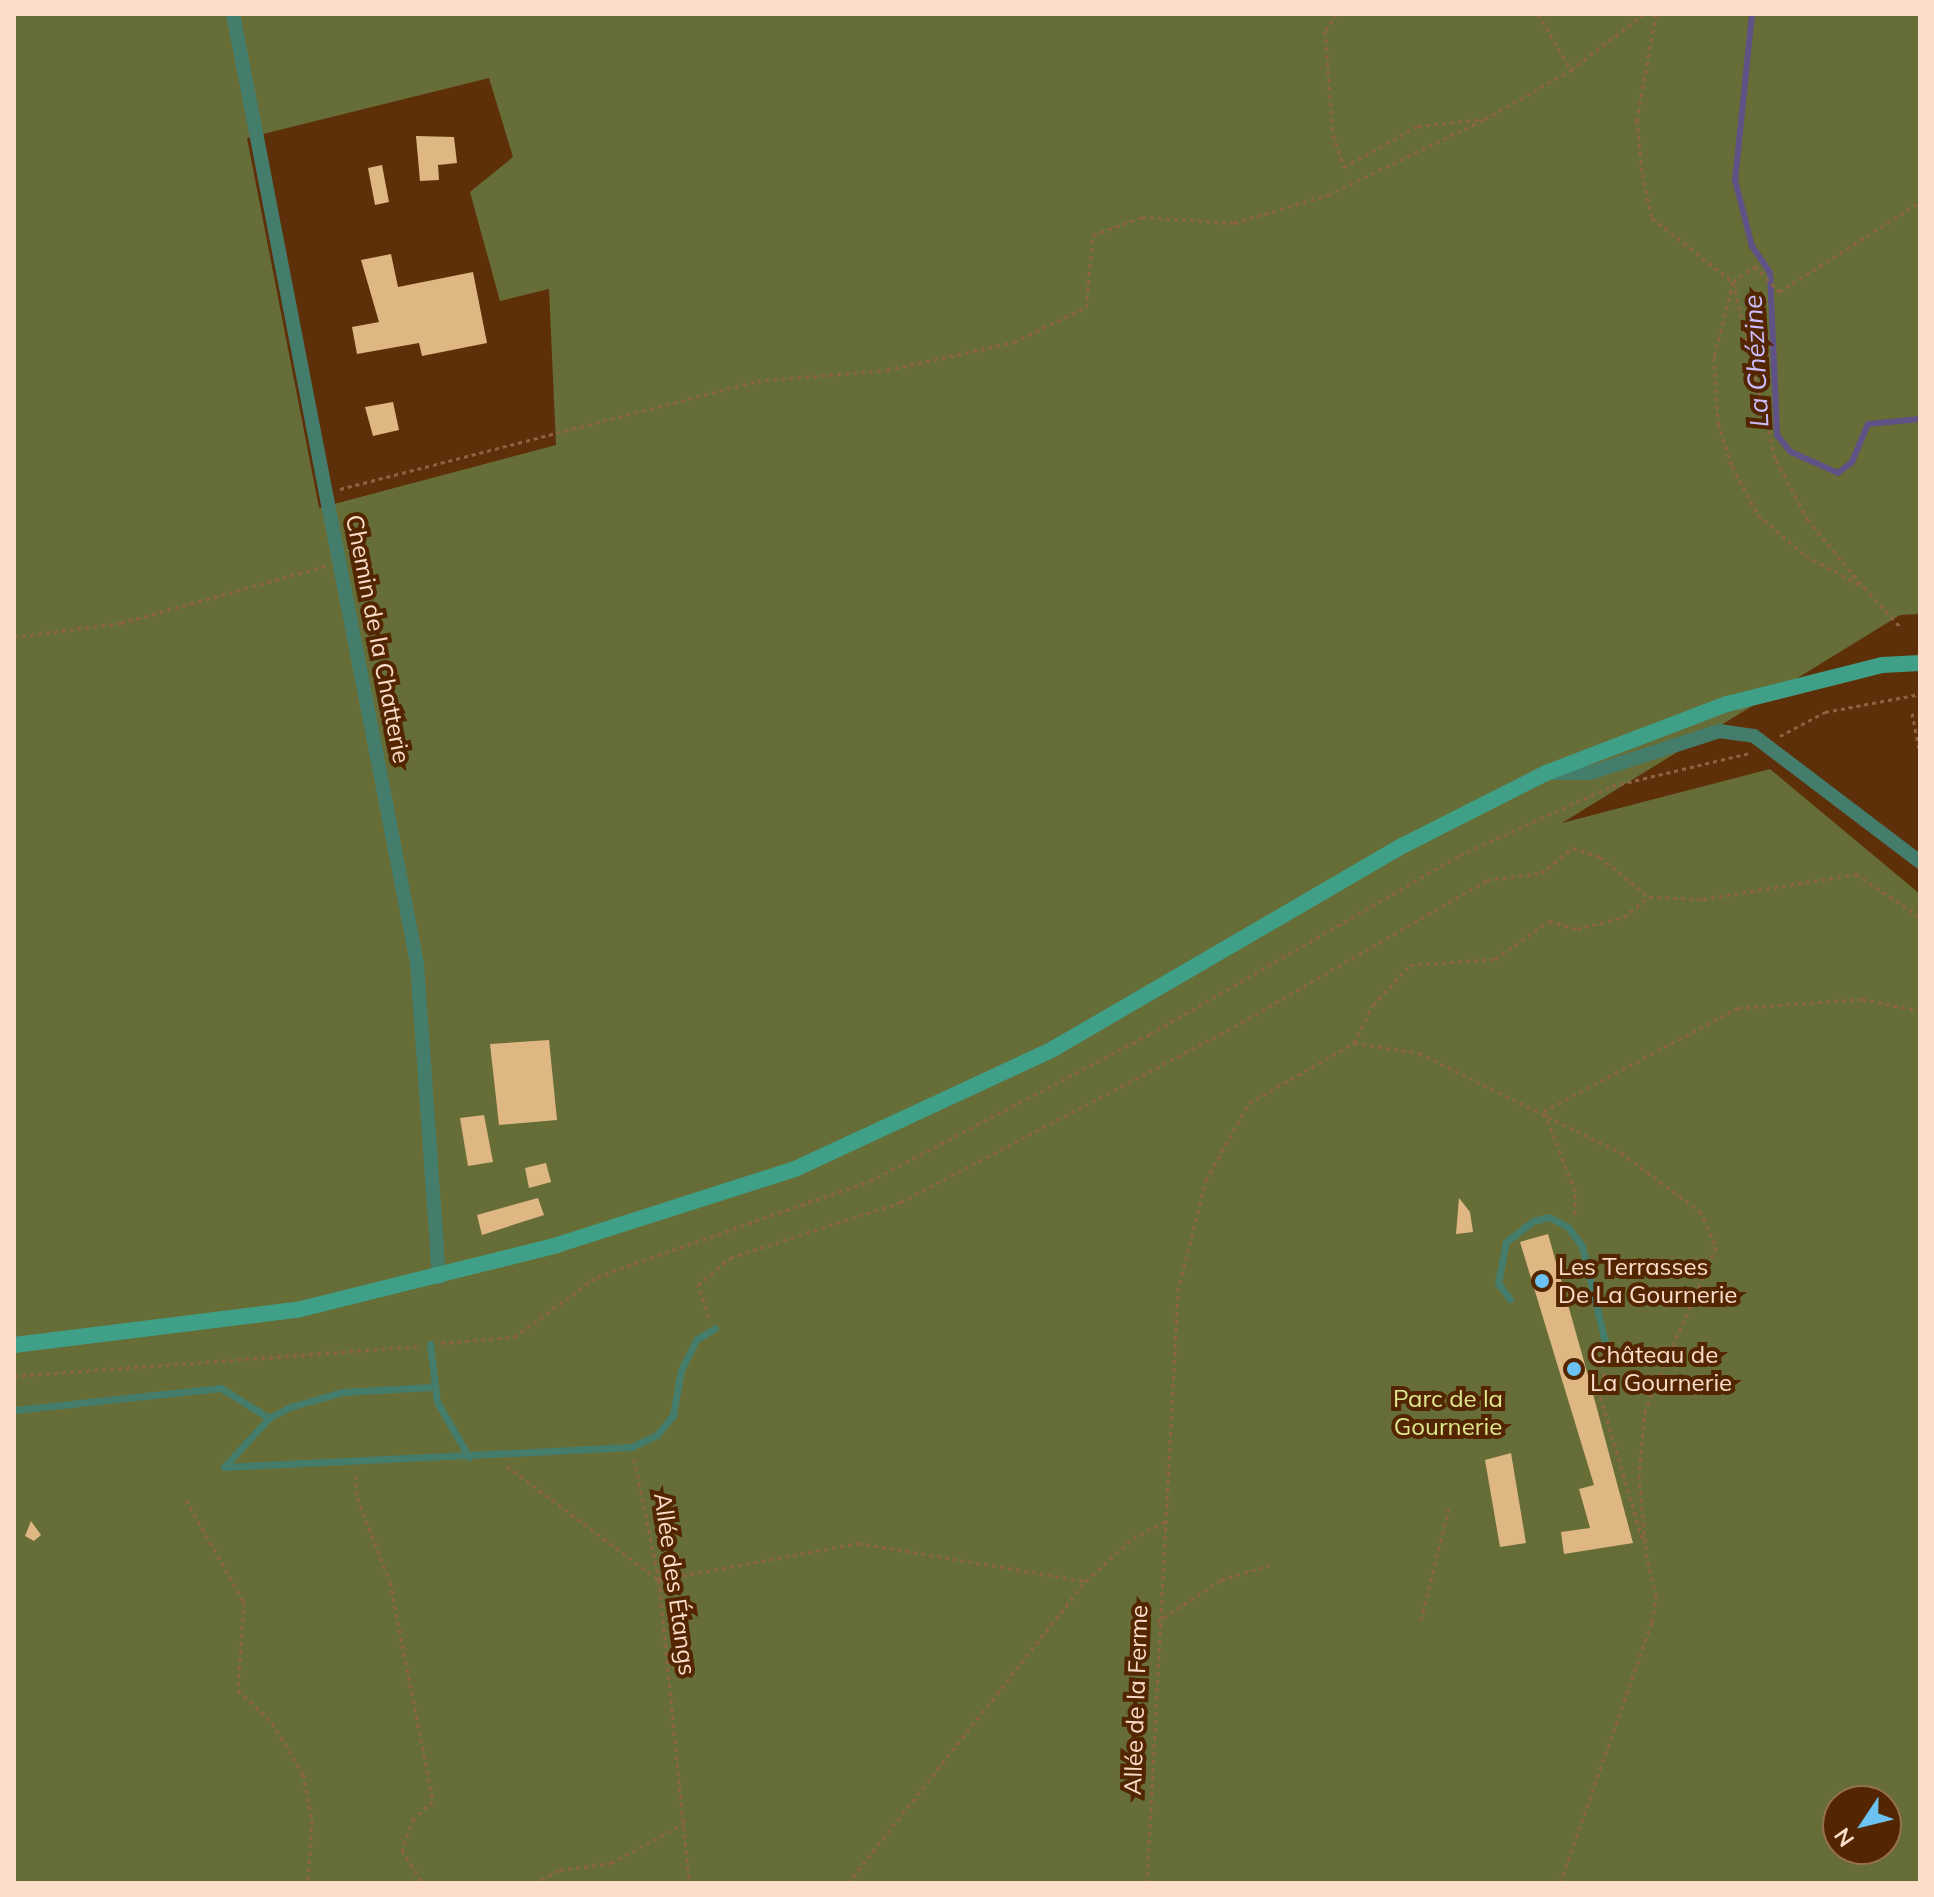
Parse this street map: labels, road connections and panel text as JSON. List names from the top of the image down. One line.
{"streets":{"street":["Chemin de la Chatterie"],"path":["Allée des Étangs","Allée de la Ferme"]},"water":["La Chézine"],"parks":["Parc de la Gournerie"],"places":["Les Terrasses De La Gournerie","Château de La Gournerie"],"north":"bottom left"}
